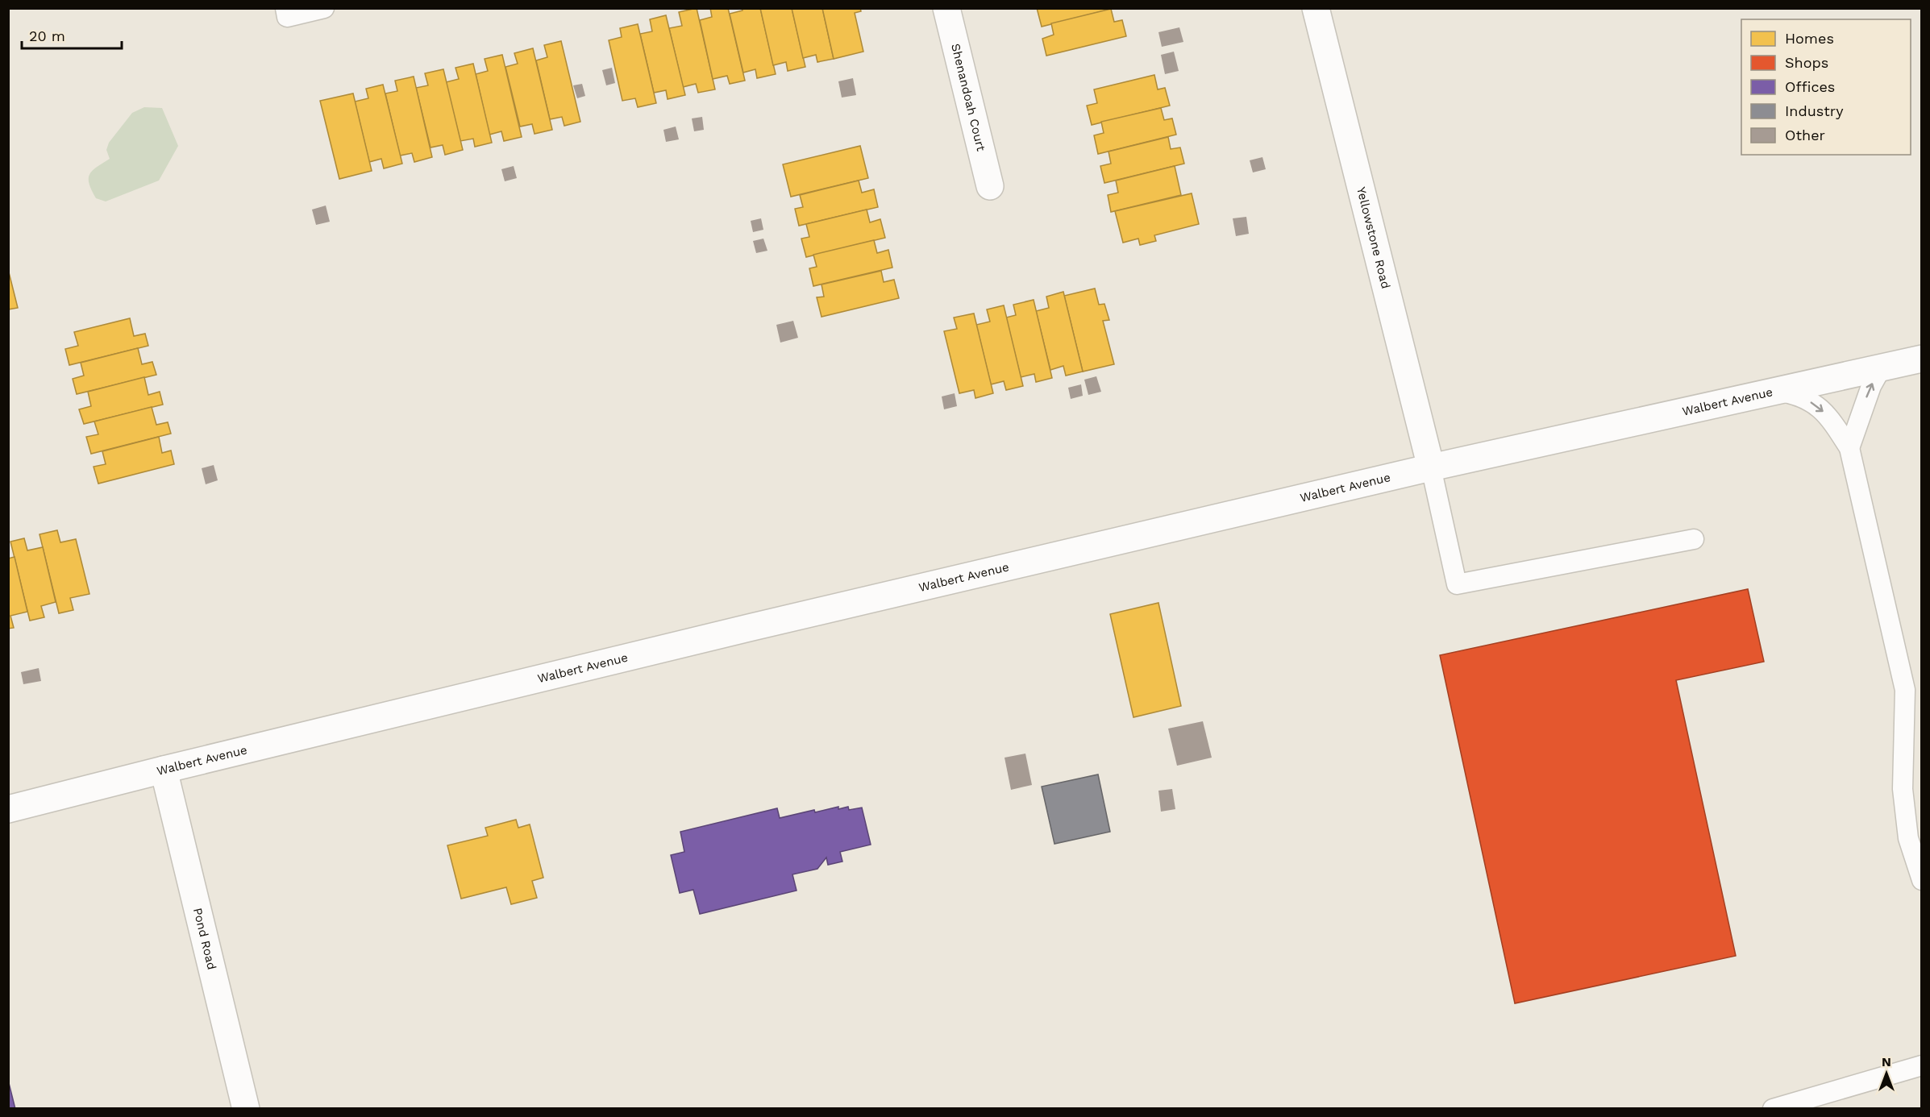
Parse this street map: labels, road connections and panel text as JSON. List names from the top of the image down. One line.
{"streets":{"main road":["Shenandoah Court","Yellowstone Road","Walbert Avenue","Pond Road"]},"crossings":[["Yellowstone Road","Walbert Avenue"],["Walbert Avenue","Pond Road"]],"legend":["Homes","Shops","Offices","Industry","Other"],"scale_bar":"20 m","north":"top"}
